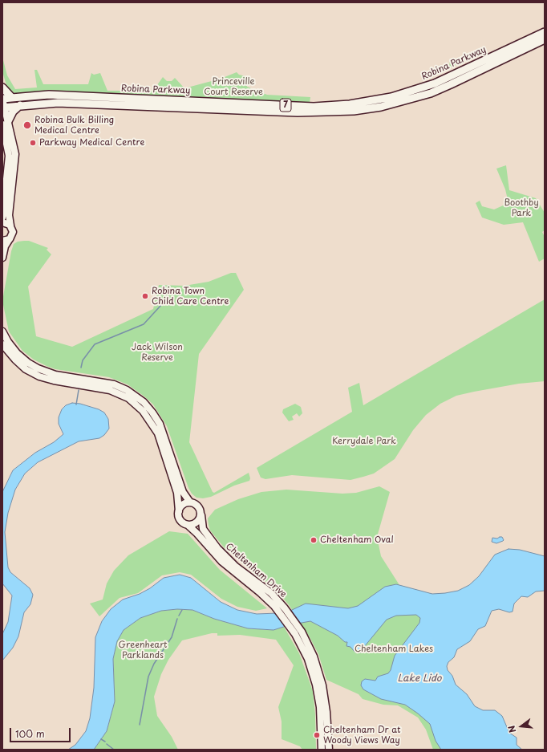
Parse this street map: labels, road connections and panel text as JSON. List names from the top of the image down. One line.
{"streets":{"main road":["Robina Parkway","7","Cheltenham Drive"]},"water":["Lake Lido"],"parks":["Princeville Court Reserve","Boothby Park","Jack Wilson Reserve","Kerrydale Park","Greenheart Parklands","Cheltenham Lakes"],"places":["Robina Bulk Billing Medical Centre","Parkway Medical Centre","Robina Town Child Care Centre","Cheltenham Oval","Cheltenham Dr at Woody Views Way"],"scale_bar":"100 m","north":"left"}
